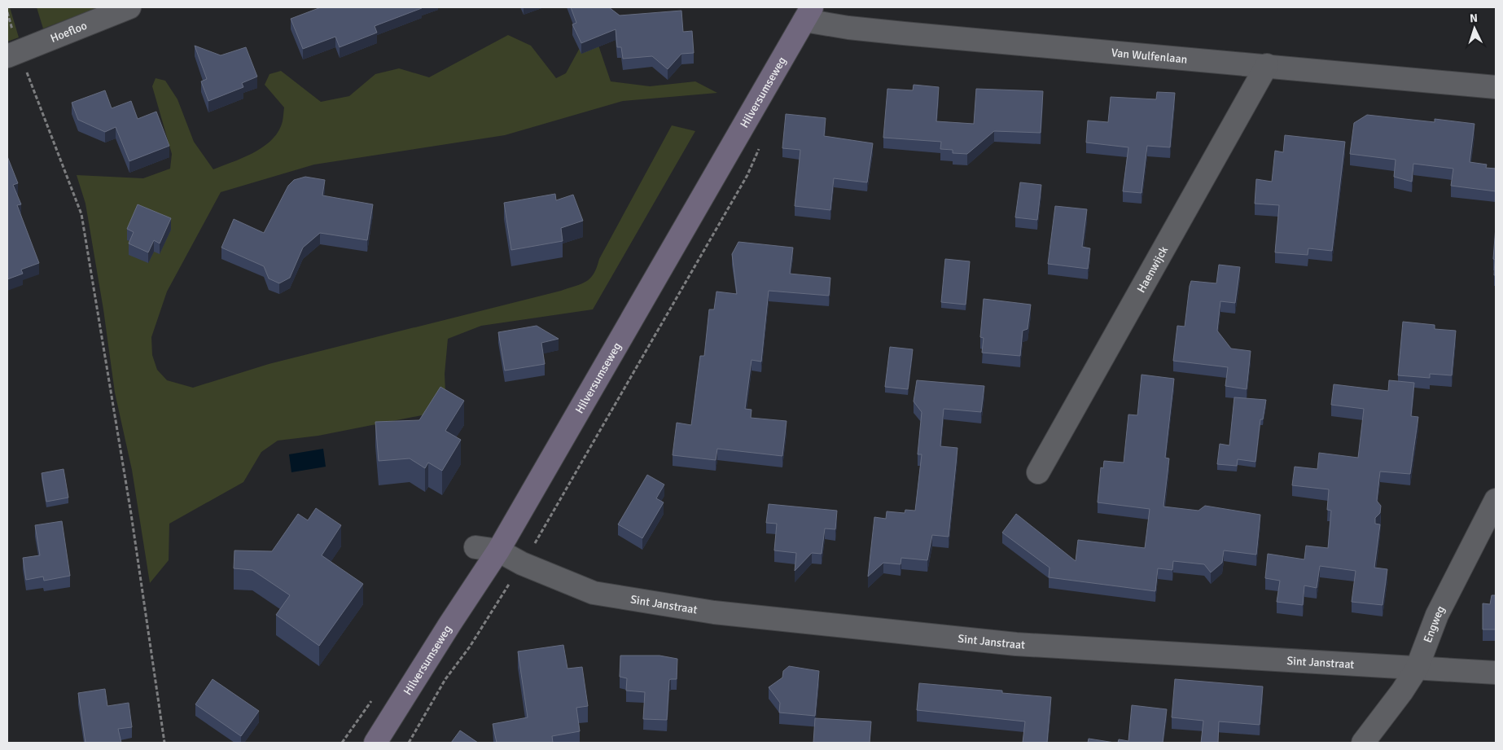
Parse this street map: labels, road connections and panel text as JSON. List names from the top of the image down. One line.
{"streets":{"main road":["Hilversumseweg"],"street":["Hoefloo","Van Wulfenlaan","Haenwijck","Sint Janstraat","Engweg"]},"crossings":[["Van Wulfenlaan","Hilversumseweg"],["Van Wulfenlaan","Haenwijck"],["Hilversumseweg","Sint Janstraat"],["Sint Janstraat","Engweg"]],"north":"top"}
